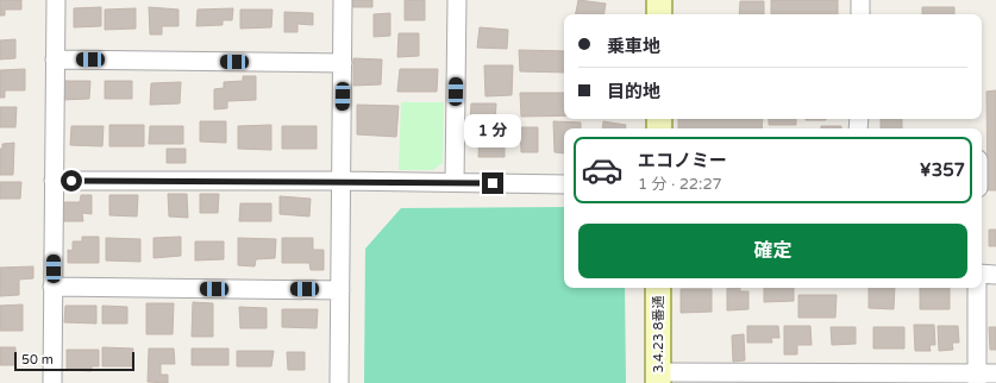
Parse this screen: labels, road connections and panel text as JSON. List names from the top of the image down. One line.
{"streets":{"street":["3.4.23 8番通"]},"scale_bar":"50 m","page":{"banner":["乗車地","目的地"],"bubble":"1 分","list":[{"name":"エコノミー","note":"1 分 · 22:27","value":"¥357"}],"buttons":"確定","scale":"50 m"}}
